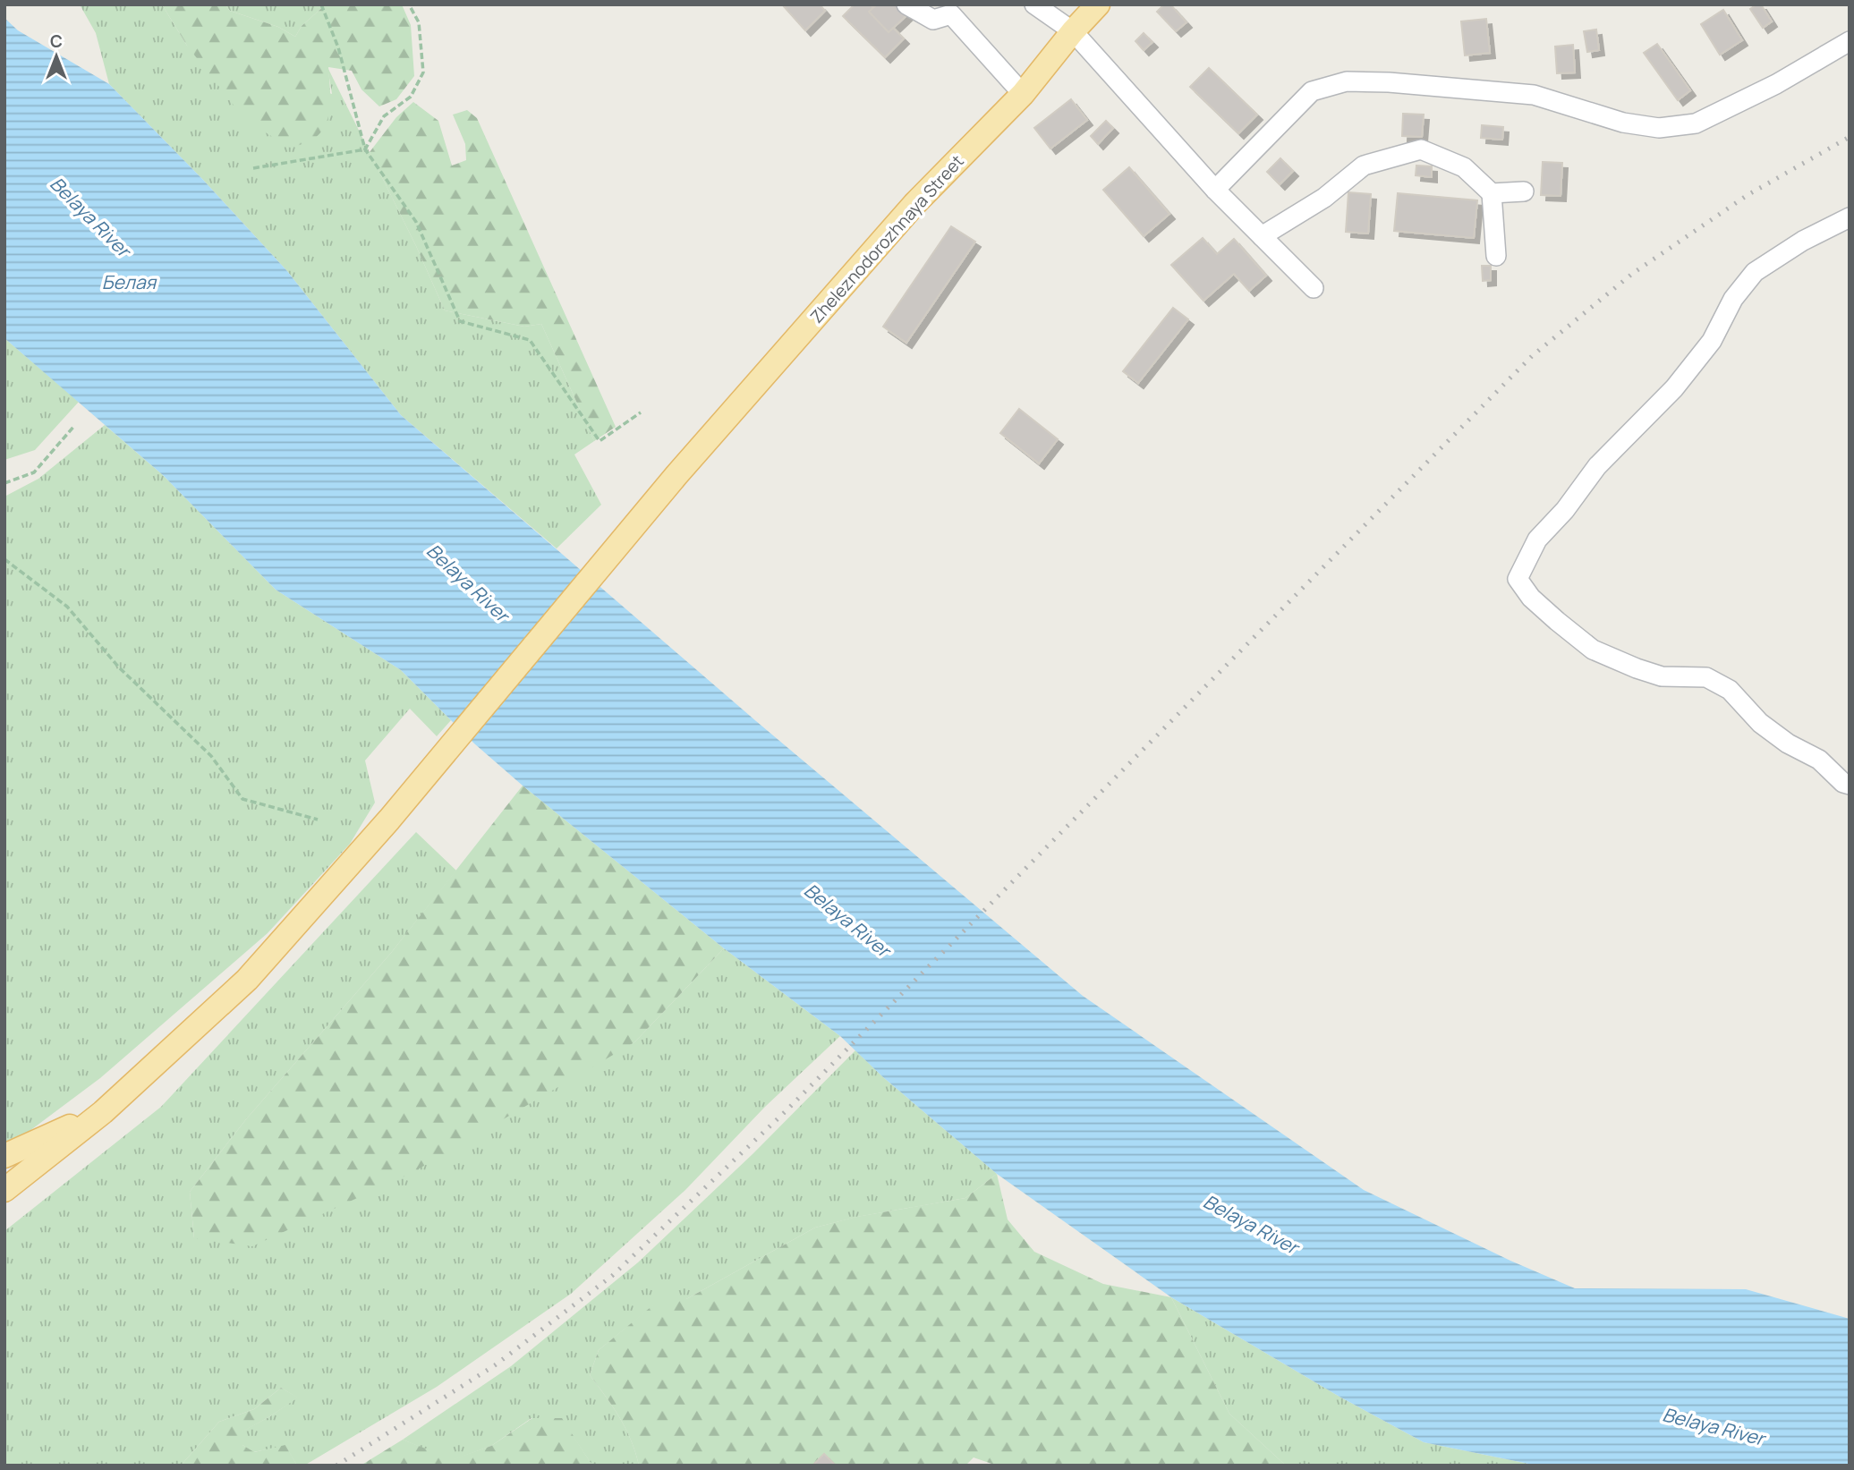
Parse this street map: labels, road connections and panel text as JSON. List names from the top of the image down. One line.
{"streets":{"main road":["Zheleznodorozhnaya Street"]},"water":["Belaya River","Белая"],"north":"top"}
